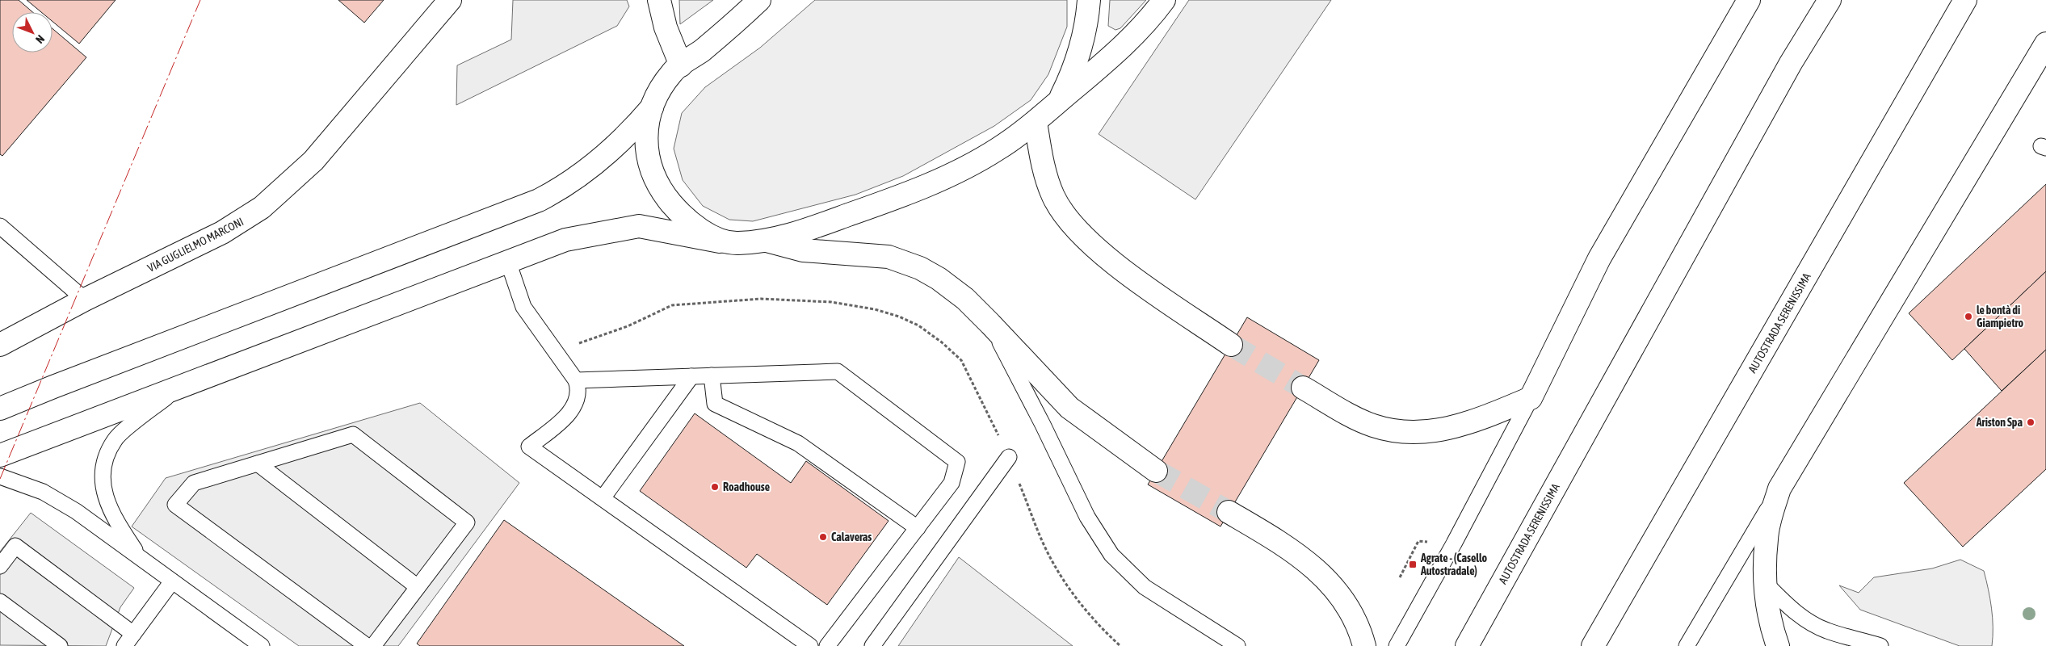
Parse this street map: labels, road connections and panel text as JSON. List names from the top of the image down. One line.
{"streets":{"main road":["VIA GUGLIELMO MARCONI","AUTOSTRADA SERENISSIMA"]},"places":{"other":["le bontà di Giampietro","Ariston Spa","Roadhouse","Calaveras"],"transit":["Agrate - (Casello Autostradale)"]},"north":"bottom right"}
